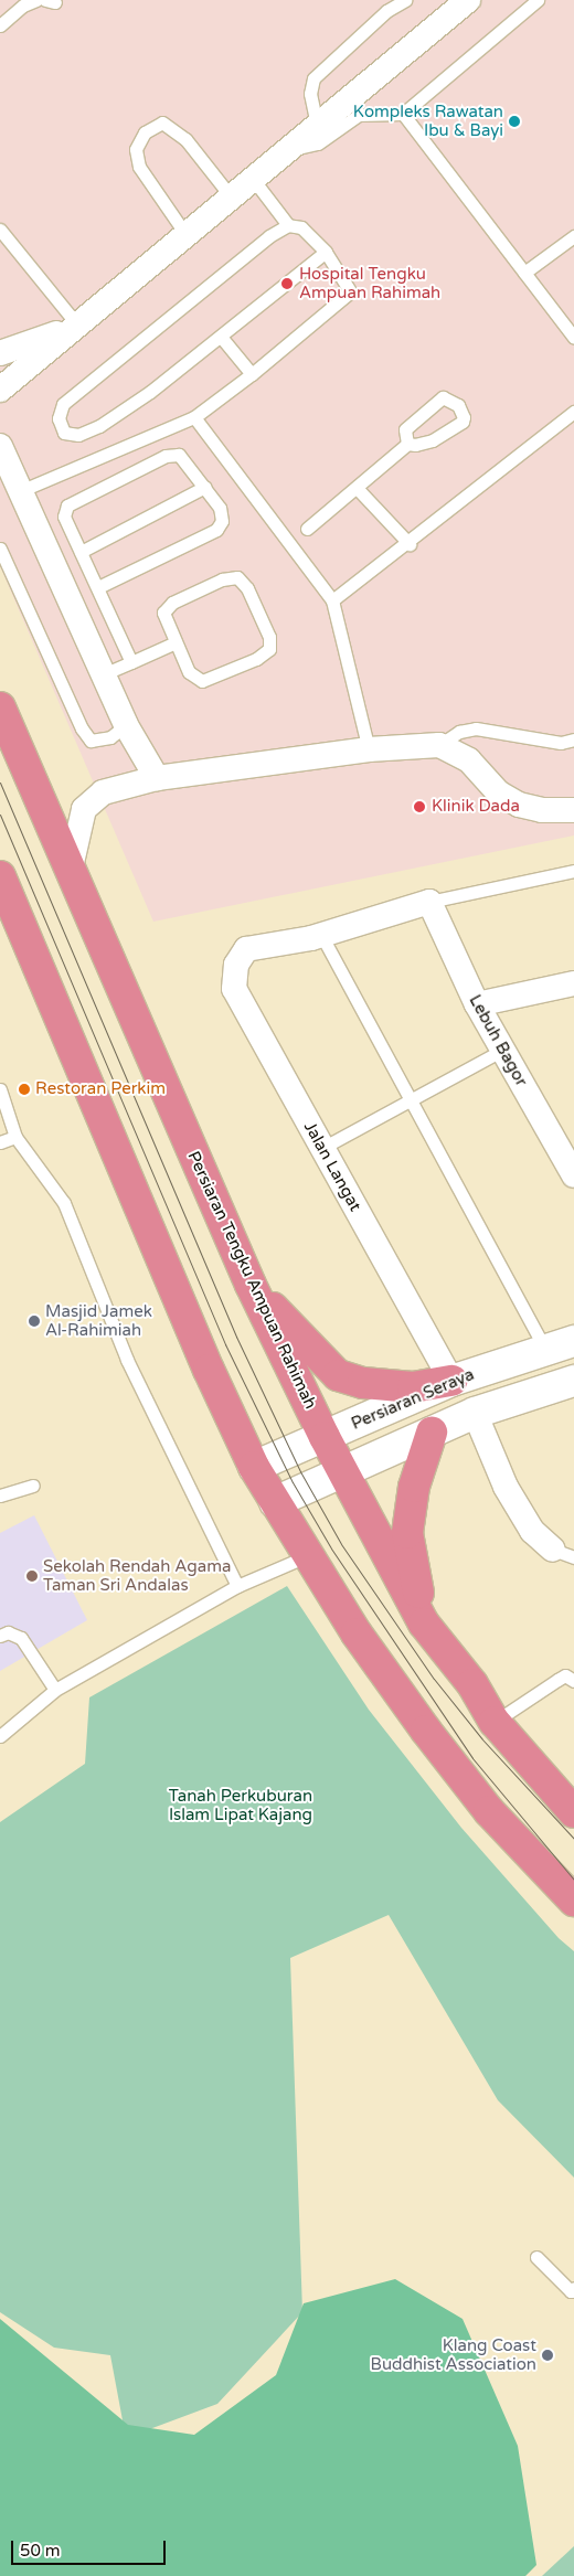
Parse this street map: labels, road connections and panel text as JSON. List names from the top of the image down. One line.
{"streets":{"highway":["Persiaran Tengku Ampuan Rahimah"],"main road":["Persiaran Seraya"],"street":["Lebuh Bagor","Jalan Langat"]},"crossings":[["Jalan Langat","Persiaran Seraya"],["Persiaran Tengku Ampuan Rahimah","Persiaran Seraya"]],"parks":["Tanah Perkuburan Islam Lipat Kajang"],"places":["Kompleks Rawatan Ibu & Bayi","Hospital Tengku Ampuan Rahimah","Klinik Dada","Restoran Perkim","Masjid Jamek Al-Rahimiah","Sekolah Rendah Agama Taman Sri Andalas","Klang Coast Buddhist Association"],"scale_bar":"50 m"}
